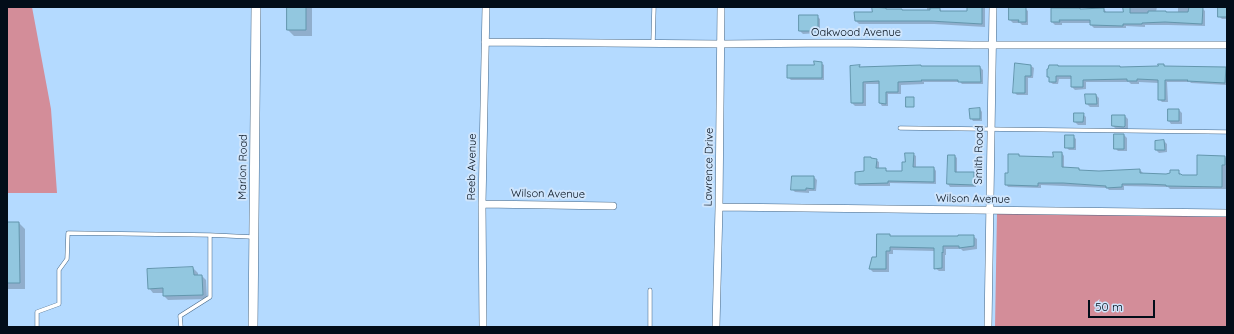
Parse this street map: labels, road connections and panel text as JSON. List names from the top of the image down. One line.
{"streets":{"street":["Oakwood Avenue","Smith Road","Marion Road","Reeb Avenue","Lawrence Drive","Wilson Avenue"]},"crossings":[["Oakwood Avenue","Smith Road"],["Oakwood Avenue","Reeb Avenue"],["Oakwood Avenue","Lawrence Drive"],["Smith Road","Wilson Avenue"],["Reeb Avenue","Wilson Avenue"],["Lawrence Drive","Wilson Avenue"]],"scale_bar":"50 m"}
